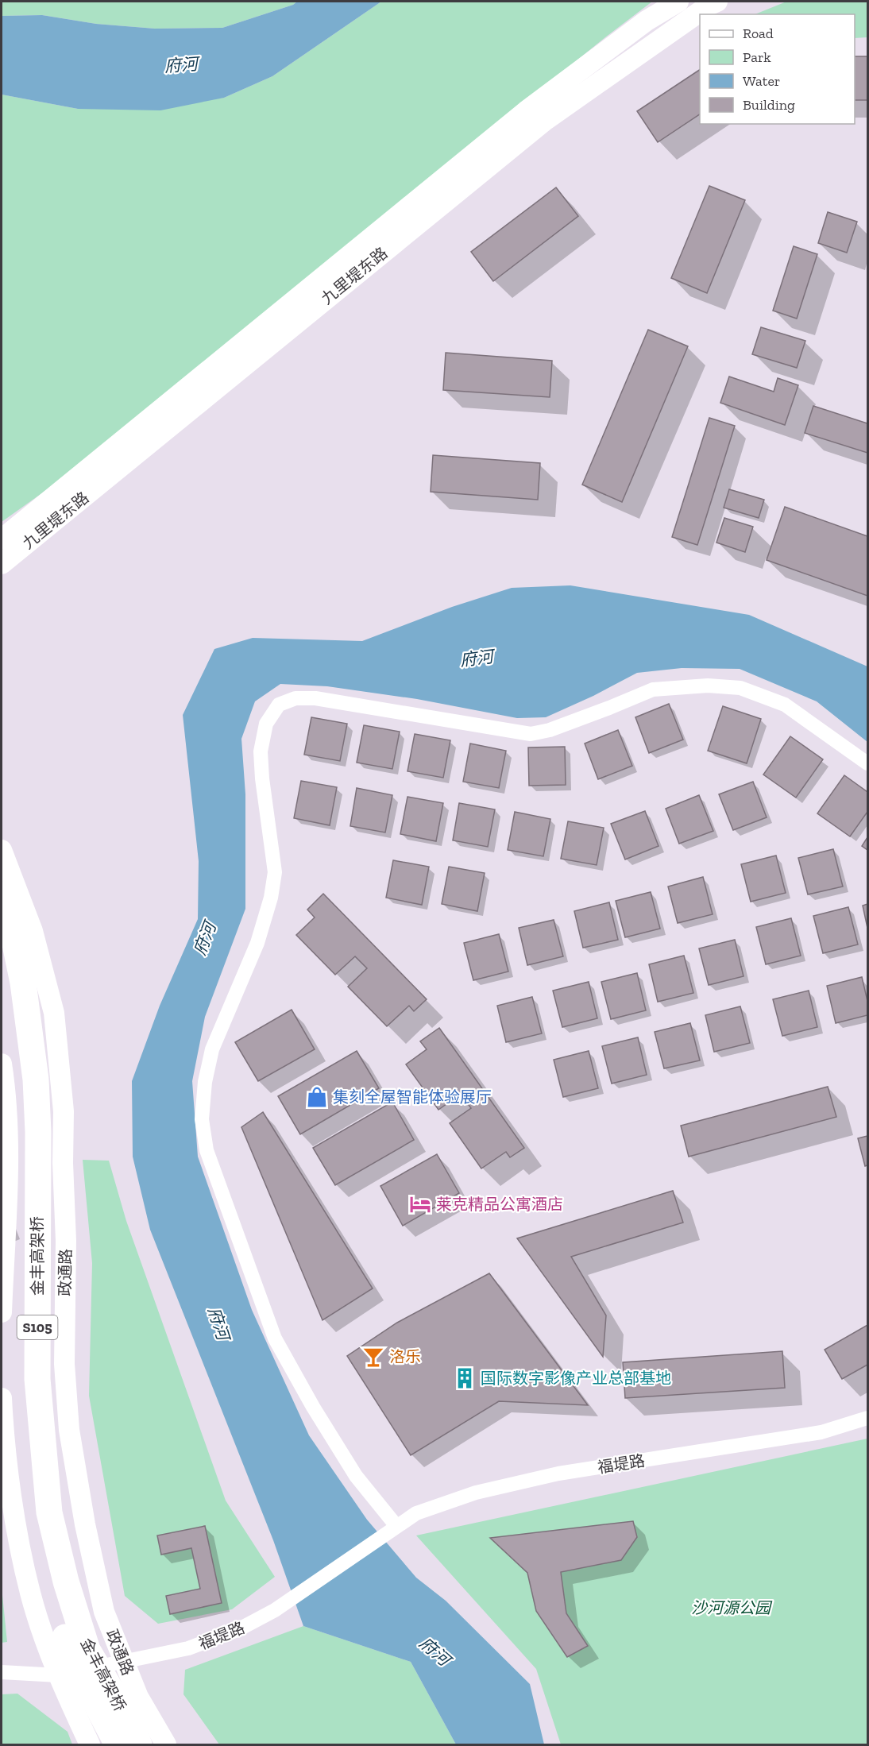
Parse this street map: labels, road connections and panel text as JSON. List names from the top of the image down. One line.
{"streets":{"highway":["金丰高架桥","S105"],"main road":["九里堤东路","政通路"],"street":["福堤路"]},"crossings":[["政通路","福堤路"]],"water":["府河"],"parks":["沙河源公园"],"places":{"shop":["集刻全屋智能体验展厅"],"hotel":["莱克精品公寓酒店"],"bar":["洛乐"],"building":["国际数字影像产业总部基地"]},"legend":["Road","Park","Water","Building"]}
